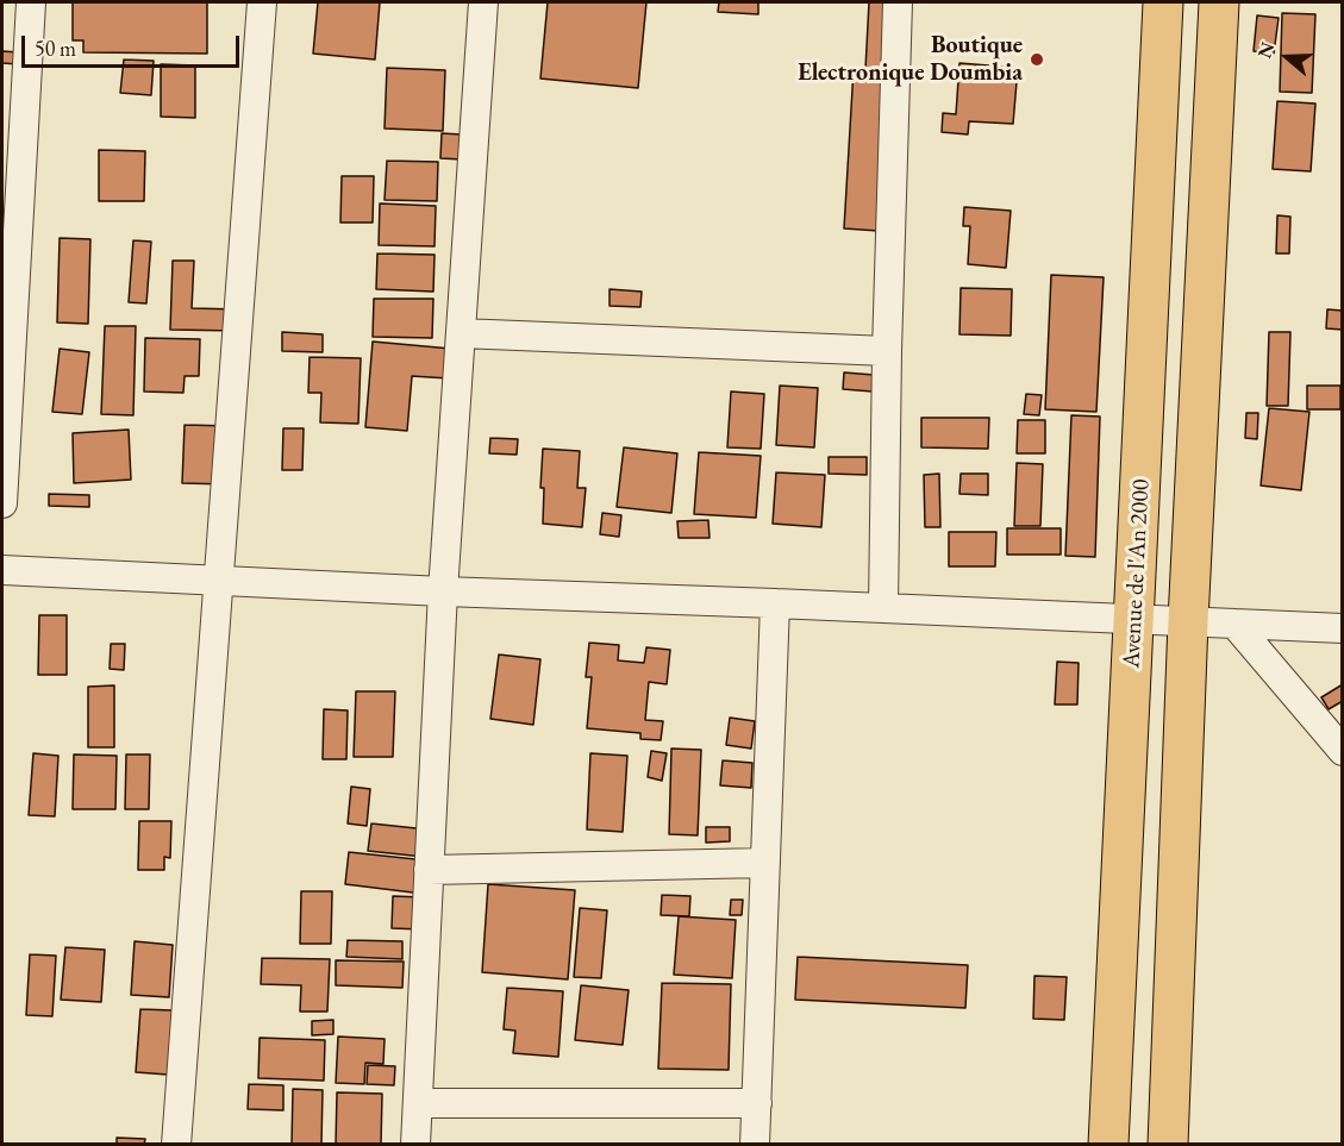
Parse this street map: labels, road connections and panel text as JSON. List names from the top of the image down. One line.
{"streets":{"main road":["Avenue de l'An 2000"]},"places":["Boutique Electronique Doumbia"],"scale_bar":"50 m","north":"left"}
